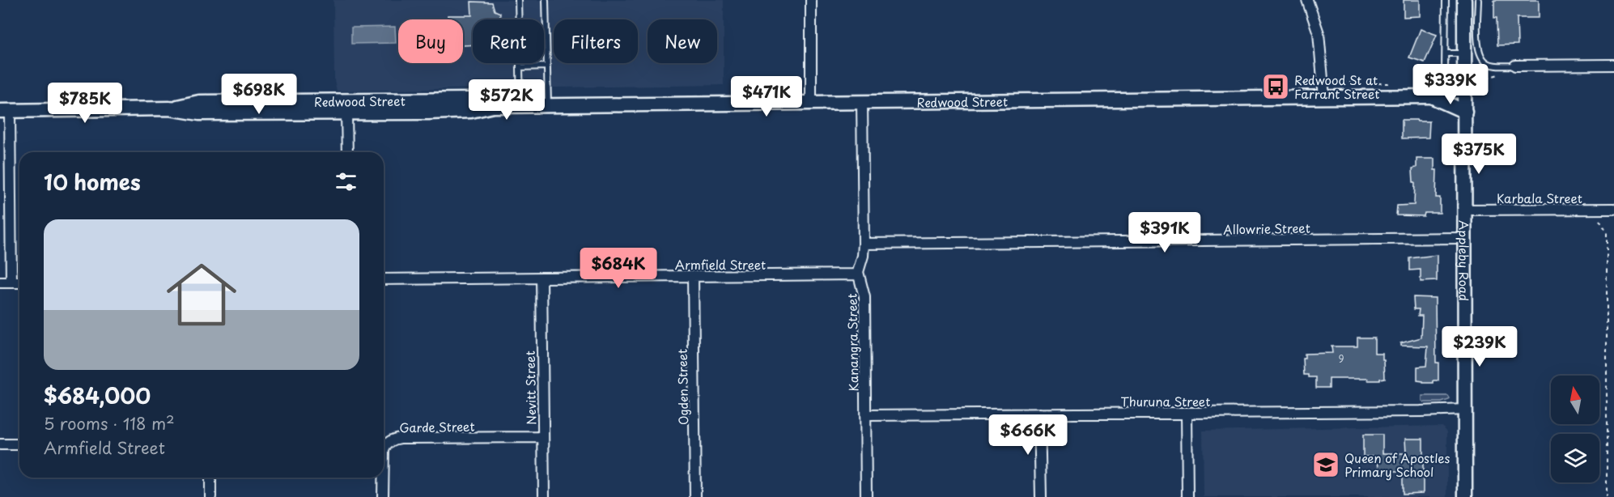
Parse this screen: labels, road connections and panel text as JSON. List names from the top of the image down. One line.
{"streets":{"street":["Redwood Street","Karbala Street","Allowrie Street","Appleby Road","Armfield Street","Kanangra Street","Ogden Street","Nevitt Street","Thuruna Street","Garde Street"]},"crossings":[["Redwood Street","Appleby Road"],["Redwood Street","Kanangra Street"],["Karbala Street","Appleby Road"],["Allowrie Street","Appleby Road"],["Allowrie Street","Kanangra Street"],["Appleby Road","Thuruna Street"],["Armfield Street","Kanangra Street"],["Armfield Street","Ogden Street"],["Armfield Street","Nevitt Street"],["Kanangra Street","Thuruna Street"],["Nevitt Street","Garde Street"]],"places":{"bus stop":["Redwood St at Farrant Street"],"school or university":["Queen of Apostles Primary School"]},"house_numbers":["9"],"north":"top","page":{"chip":["Buy","Rent","Filters","New"],"price":["$339K","$698K","$471K","$572K","$785K","$375K","$391K","$684K","$239K","$666K"],"heading":"10 homes","list":[{"name":"$684,000","note":"5 rooms · 118 m² · Armfield Street"}]}}
